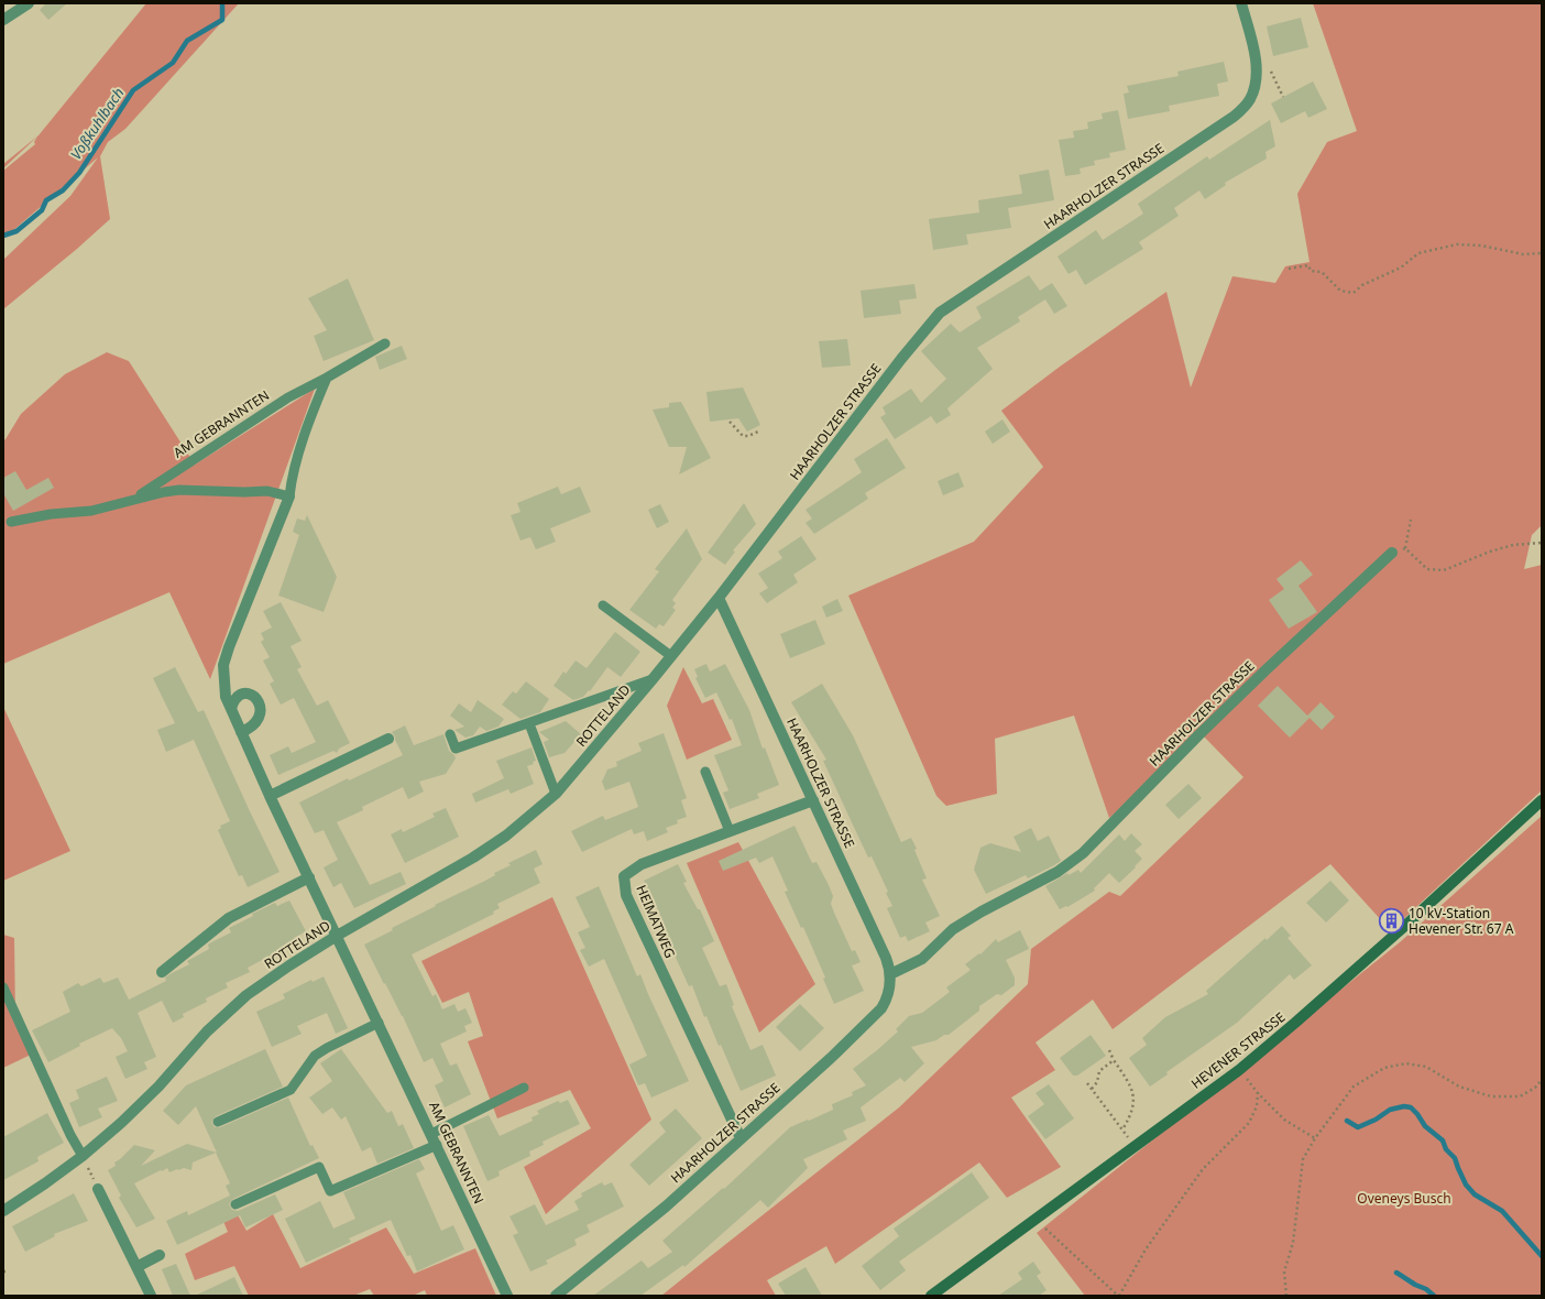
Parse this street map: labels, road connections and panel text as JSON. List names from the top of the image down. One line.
{"streets":{"street":["HAARHOLZER STRASSE","AM GEBRANNTEN","ROTTELAND","HEIMATWEG","HEVENER STRASSE"]},"crossings":[["HAARHOLZER STRASSE","ROTTELAND"],["HAARHOLZER STRASSE","HEIMATWEG"],["AM GEBRANNTEN","ROTTELAND"]],"water":["Voßkuhlbach"],"parks":["Oveneys Busch"],"places":{"building":["10 kV-Station Hevener Str. 67 A"]}}
